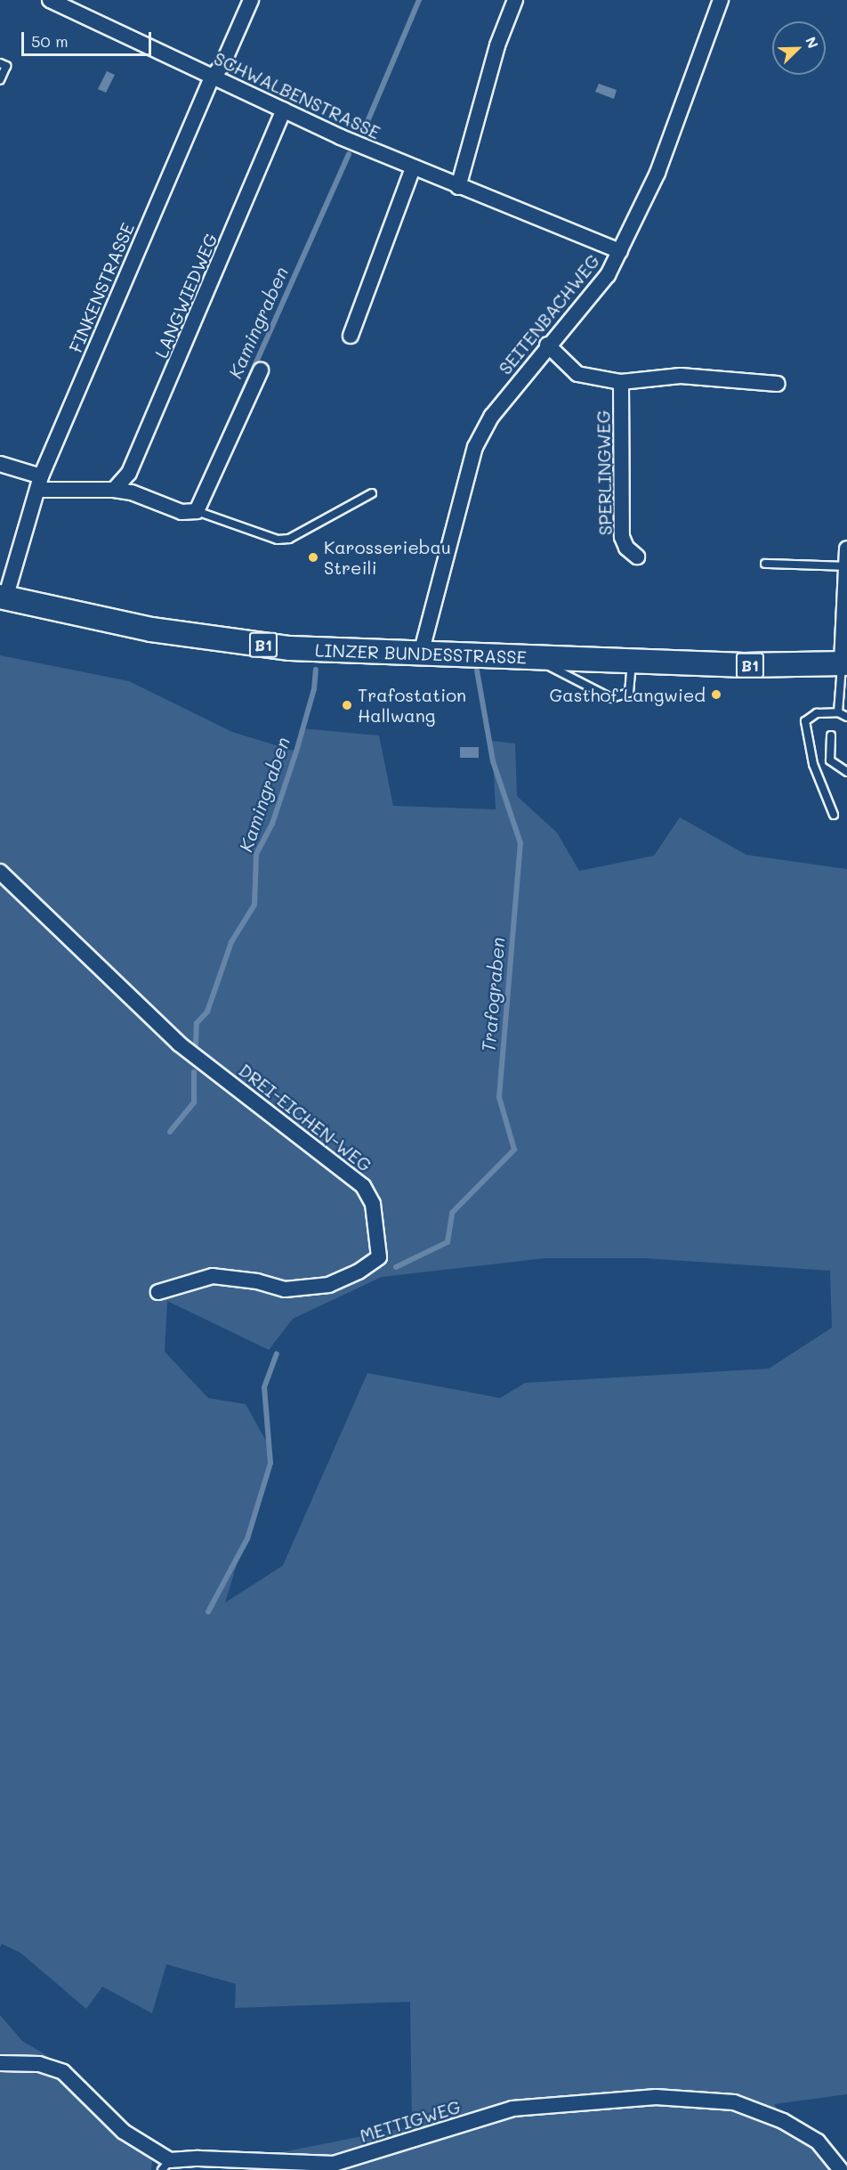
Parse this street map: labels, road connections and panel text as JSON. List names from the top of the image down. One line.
{"streets":{"main road":["B1","LINZER BUNDESSTRASSE"],"street":["SCHWALBENSTRASSE","FINKENSTRASSE","LANGWIEDWEG","SEITENBACHWEG","SPERLINGWEG","DREI-EICHEN-WEG","METTIGWEG"]},"crossings":[["SCHWALBENSTRASSE","FINKENSTRASSE"],["SCHWALBENSTRASSE","LANGWIEDWEG"],["SCHWALBENSTRASSE","SEITENBACHWEG"],["FINKENSTRASSE","LINZER BUNDESSTRASSE"],["SEITENBACHWEG","LINZER BUNDESSTRASSE"]],"water":["Kamingraben","Trafograben"],"places":["Karosseriebau Streili","Gasthof Langwied","Trafostation Hallwang"],"scale_bar":"50 m","north":"top right"}
